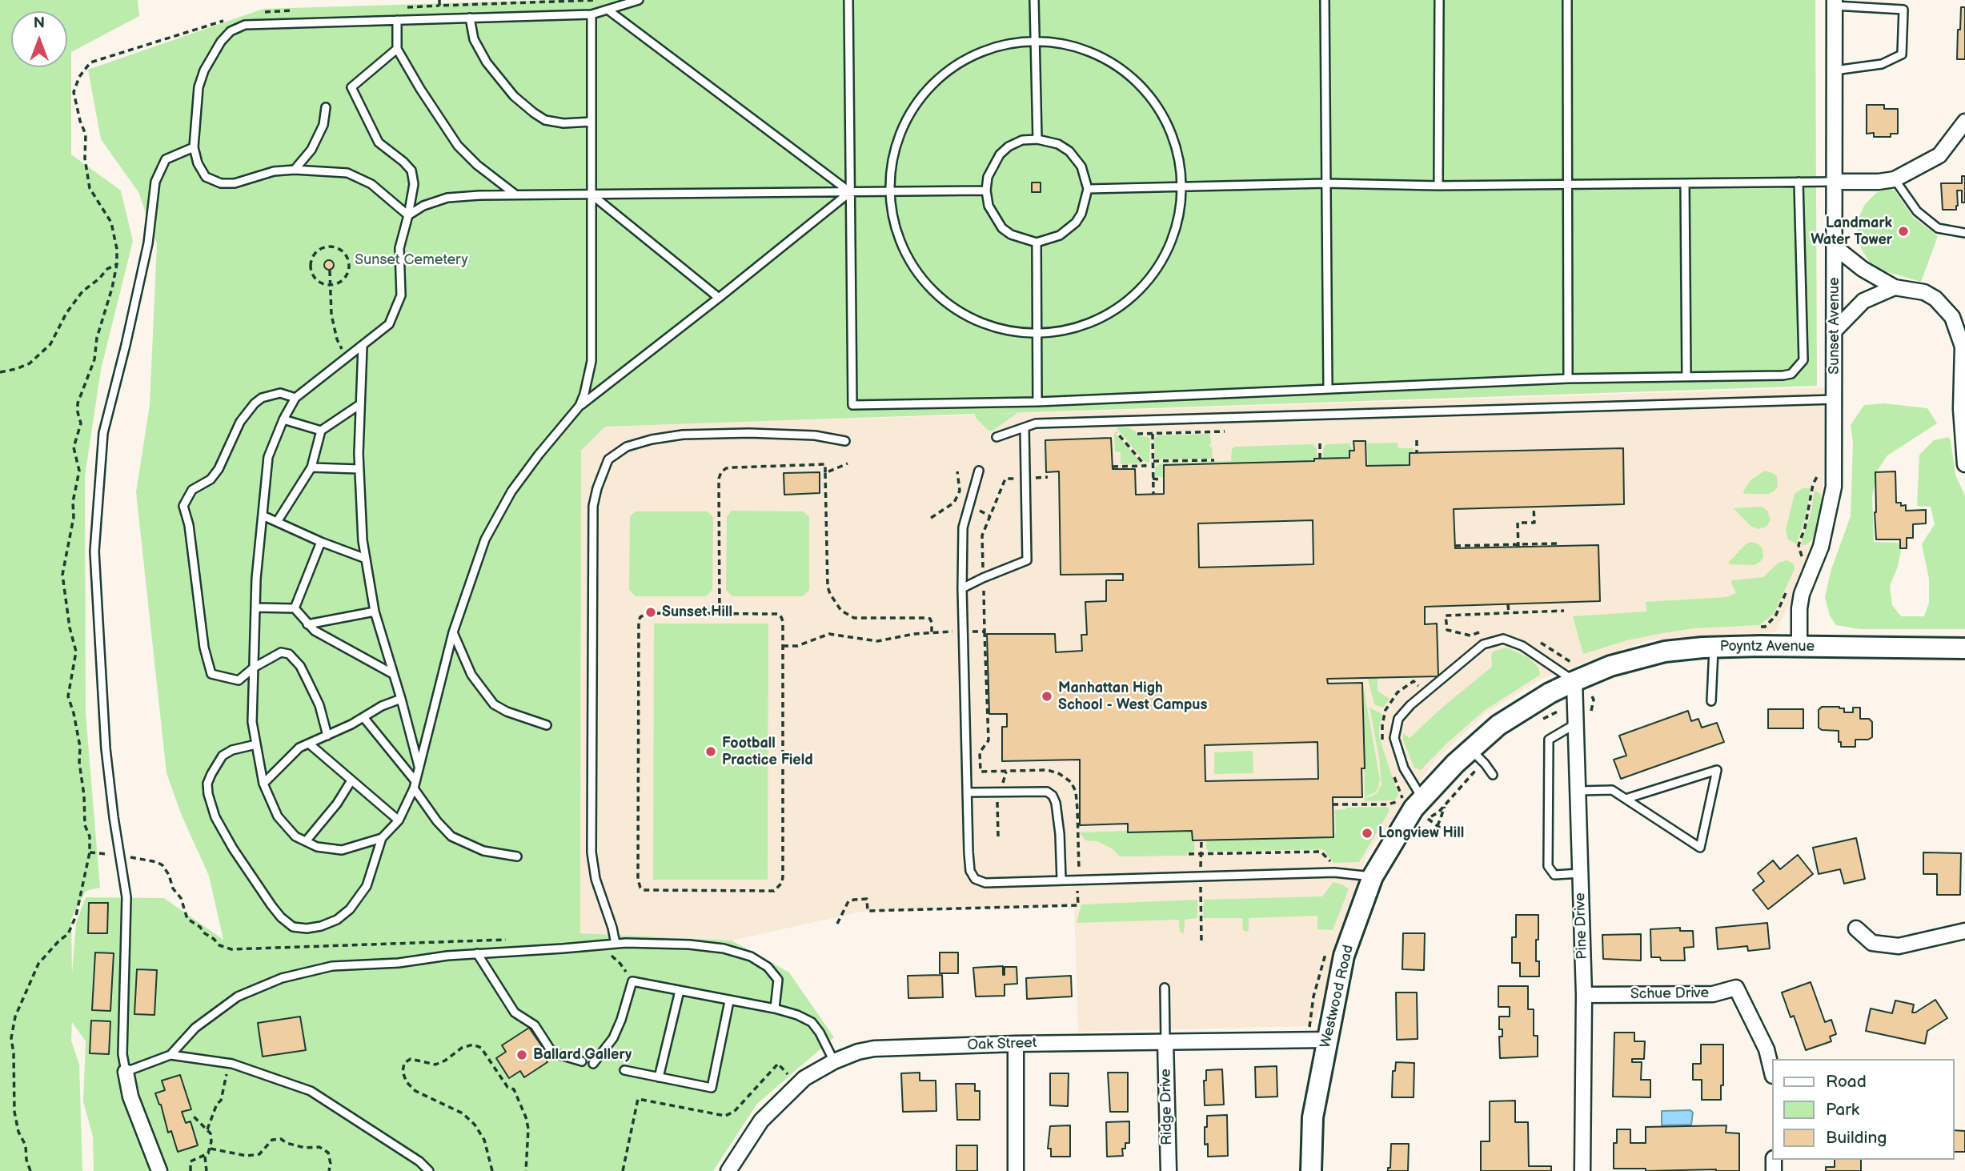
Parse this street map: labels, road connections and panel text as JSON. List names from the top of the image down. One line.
{"streets":{"street":["Sunset Avenue","Poyntz Avenue","Pine Drive","Schue Drive","Westwood Road","Oak Street","Ridge Drive"]},"crossings":[["Sunset Avenue","Poyntz Avenue"],["Poyntz Avenue","Pine Drive"],["Poyntz Avenue","Westwood Road"],["Pine Drive","Schue Drive"],["Pine Drive","Westwood Road"],["Westwood Road","Oak Street"],["Oak Street","Ridge Drive"]],"parks":["Sunset Cemetery"],"places":["Landmark Water Tower","Sunset Hill","Manhattan High School - West Campus","Football Practice Field","Longview Hill","Ballard Gallery"],"legend":["Road","Park","Building"],"north":"top"}
